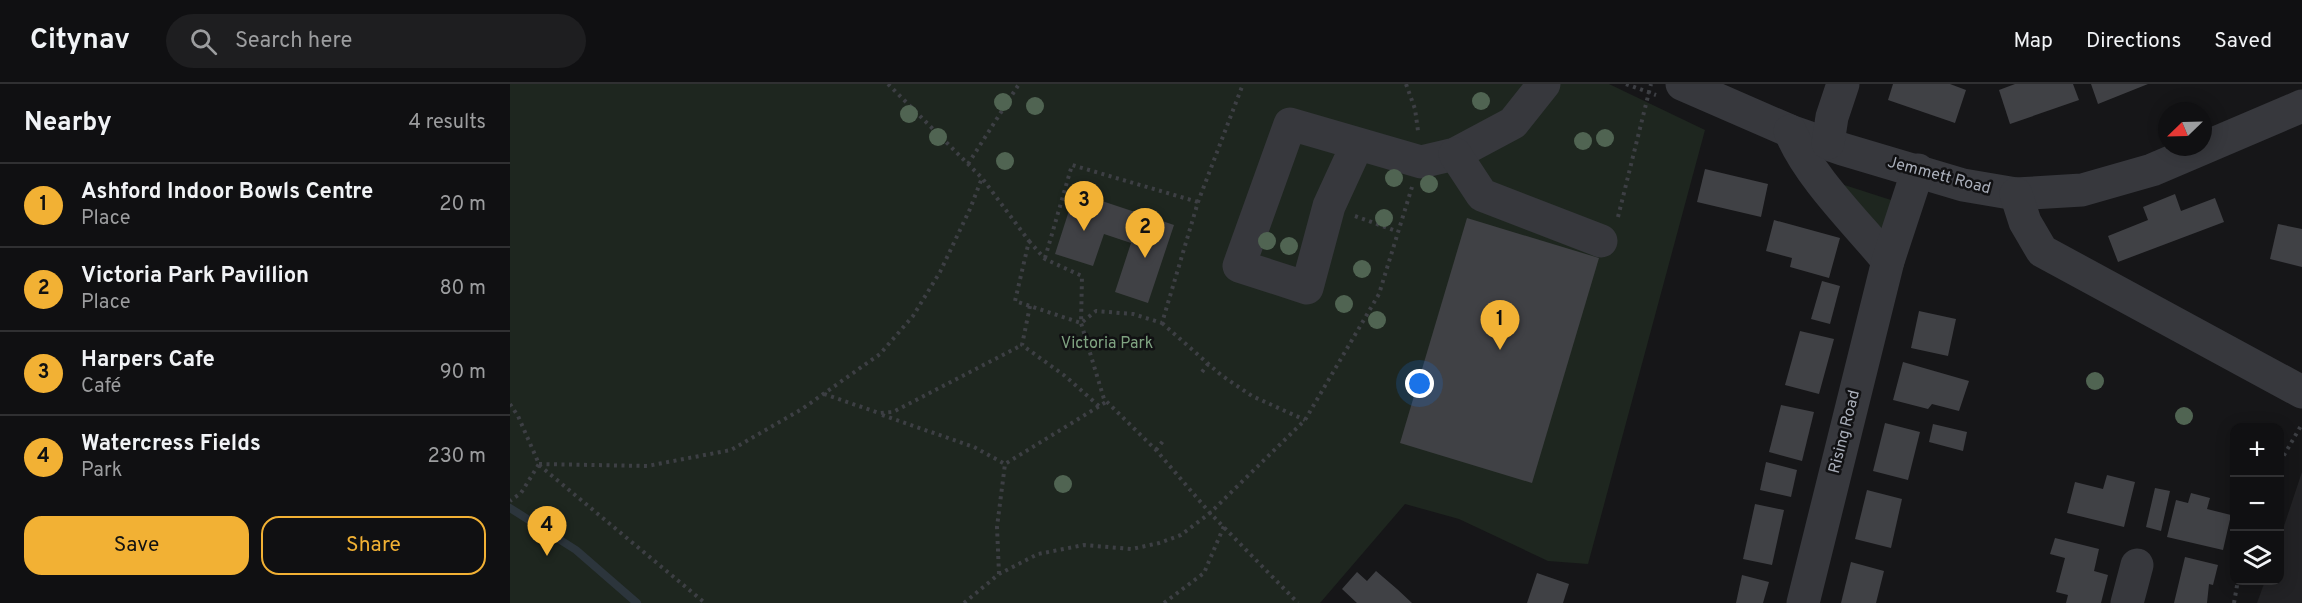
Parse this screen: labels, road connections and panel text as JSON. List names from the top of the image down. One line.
{"streets":{"street":["Jemmett Road","Rising Road"]},"crossings":[["Jemmett Road","Rising Road"]],"parks":["Victoria Park"],"north":"bottom left","page":{"header":"Citynav","search":"Search here","nav":["Map","Directions","Saved"],"heading":["Nearby","4 results"],"list":[{"mark":"1","name":"Ashford Indoor Bowls Centre","note":"Place","value":"20 m"},{"mark":"2","name":"Victoria Park Pavillion","note":"Place","value":"80 m"},{"mark":"3","name":"Harpers Cafe","note":"Café","value":"90 m"},{"mark":"4","name":"Watercress Fields","note":"Park","value":"230 m"}],"pins":["3","2","1","4"],"map_buttons":["+","−"],"buttons":["Save","Share"]}}
